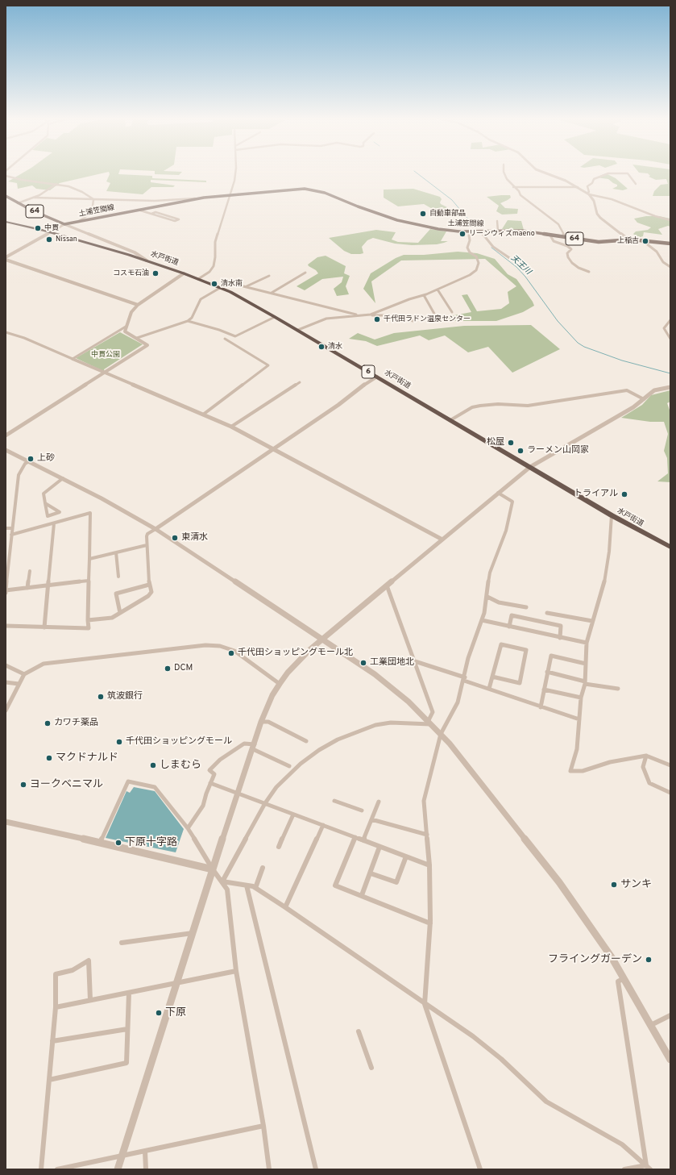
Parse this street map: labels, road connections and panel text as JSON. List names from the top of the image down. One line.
{"streets":{"highway":["水戸街道","6"],"main road":["64","土浦笠間線"]},"crossings":[["64","土浦笠間線"]],"water":["天王川"],"parks":["中貫公園"],"places":["自動車部品","中貫","リーンウィズmaeno","Nissan","上稲吉","コスモ石油","清水南","千代田ラドン温泉センター","清水","松屋","ラーメン山岡家","上砂","トライアル","東清水","千代田ショッピングモール北","工業団地北","DCM","筑波銀行","カワチ薬品","千代田ショッピングモール","マクドナルド","しまむら","ヨークベニマル","下原十字路","サンキ","フライングガーデン","下原"]}
